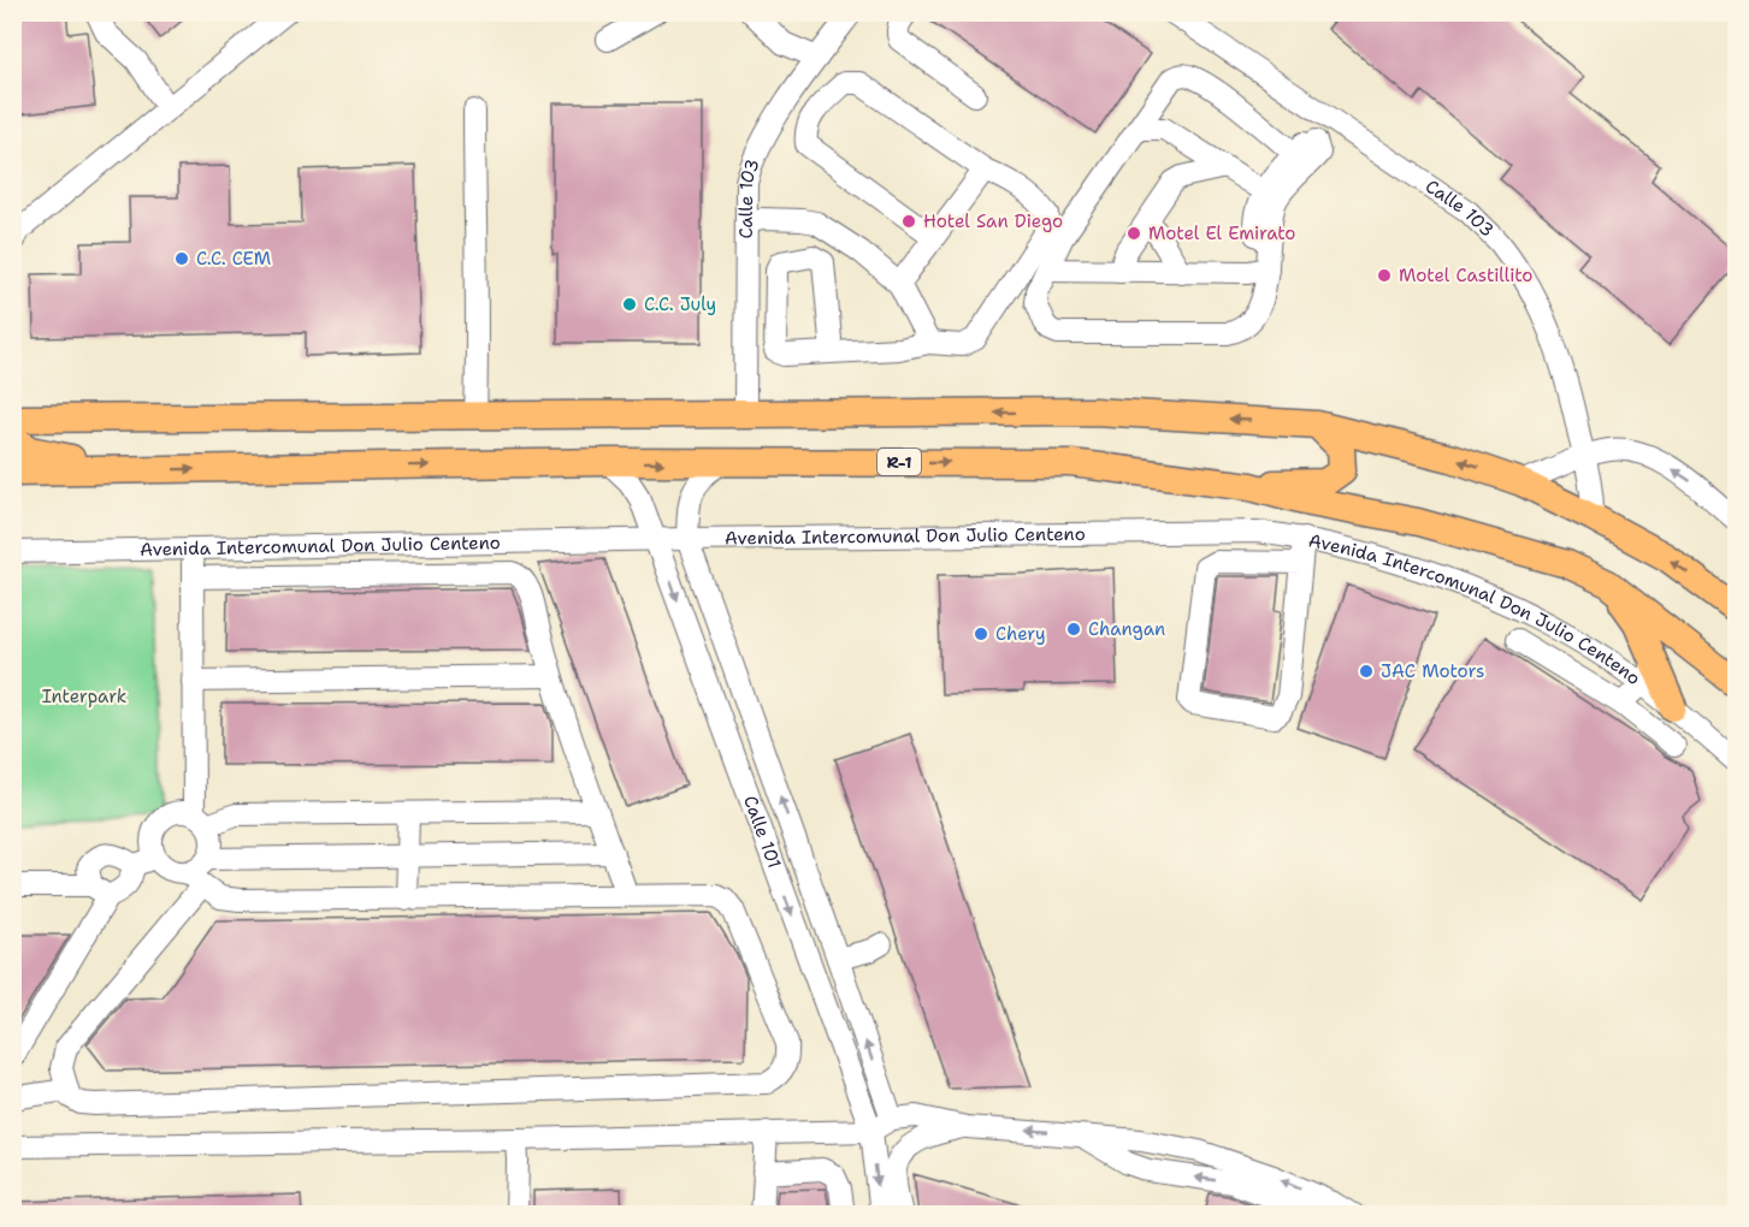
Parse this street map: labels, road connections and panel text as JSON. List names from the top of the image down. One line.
{"streets":{"main road":["R-1"],"street":["Calle 103","Avenida Intercomunal Don Julio Centeno","Calle 101"]},"crossings":[["R-1","Calle 101"],["Avenida Intercomunal Don Julio Centeno","Calle 101"]],"parks":["Interpark"],"places":["Hotel San Diego","Motel El Emirato","C.C. CEM","Motel Castillito","C.C. July","Changan","Chery","JAC Motors"]}
